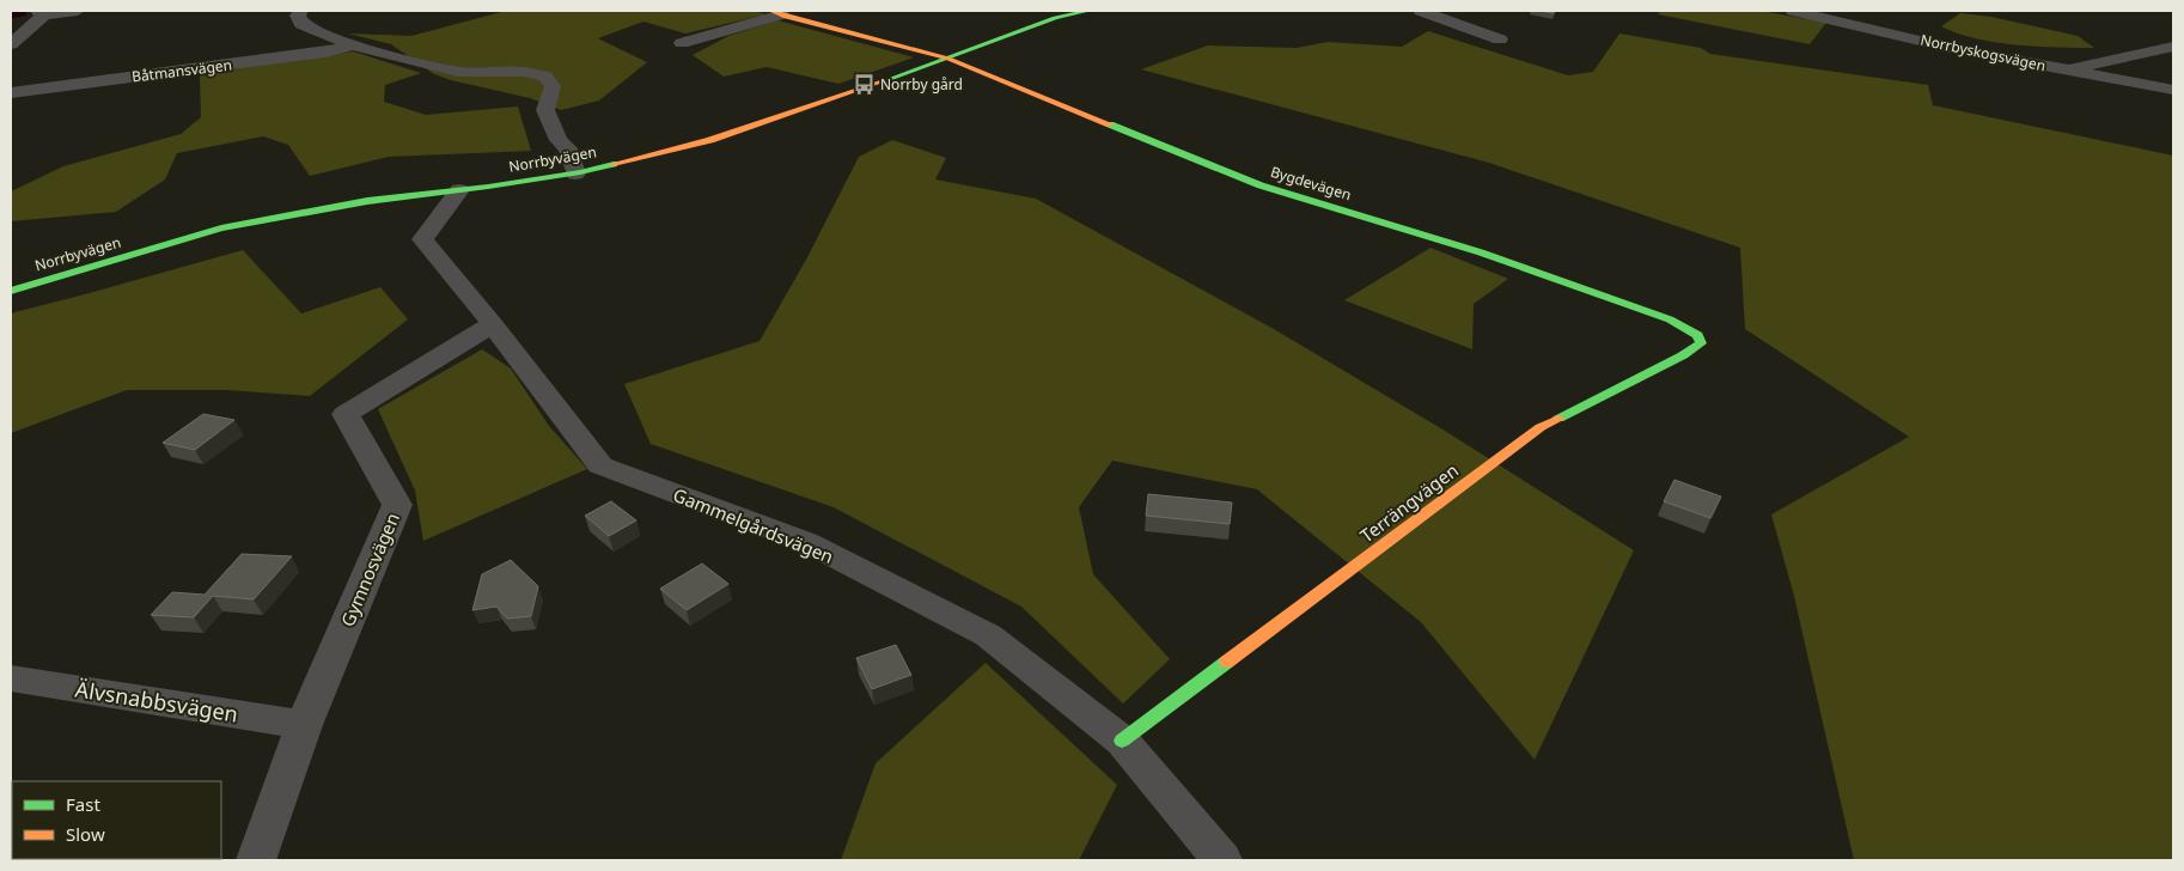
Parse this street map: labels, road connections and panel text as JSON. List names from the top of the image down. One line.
{"streets":{"street":["Norrbyskogsvägen","Båtmansvägen","Norrbyvägen","Bygdevägen","Terrängvägen","Gammelgårdsvägen","Gymnosvägen","Älvsnabbsvägen"]},"crossings":[["Norrbyvägen","Bygdevägen"],["Norrbyvägen","Gammelgårdsvägen"],["Bygdevägen","Terrängvägen"],["Terrängvägen","Gammelgårdsvägen"],["Gammelgårdsvägen","Gymnosvägen"],["Gymnosvägen","Älvsnabbsvägen"]],"places":{"bus stop":["Norrby gård"]},"legend":["Fast","Slow"]}
